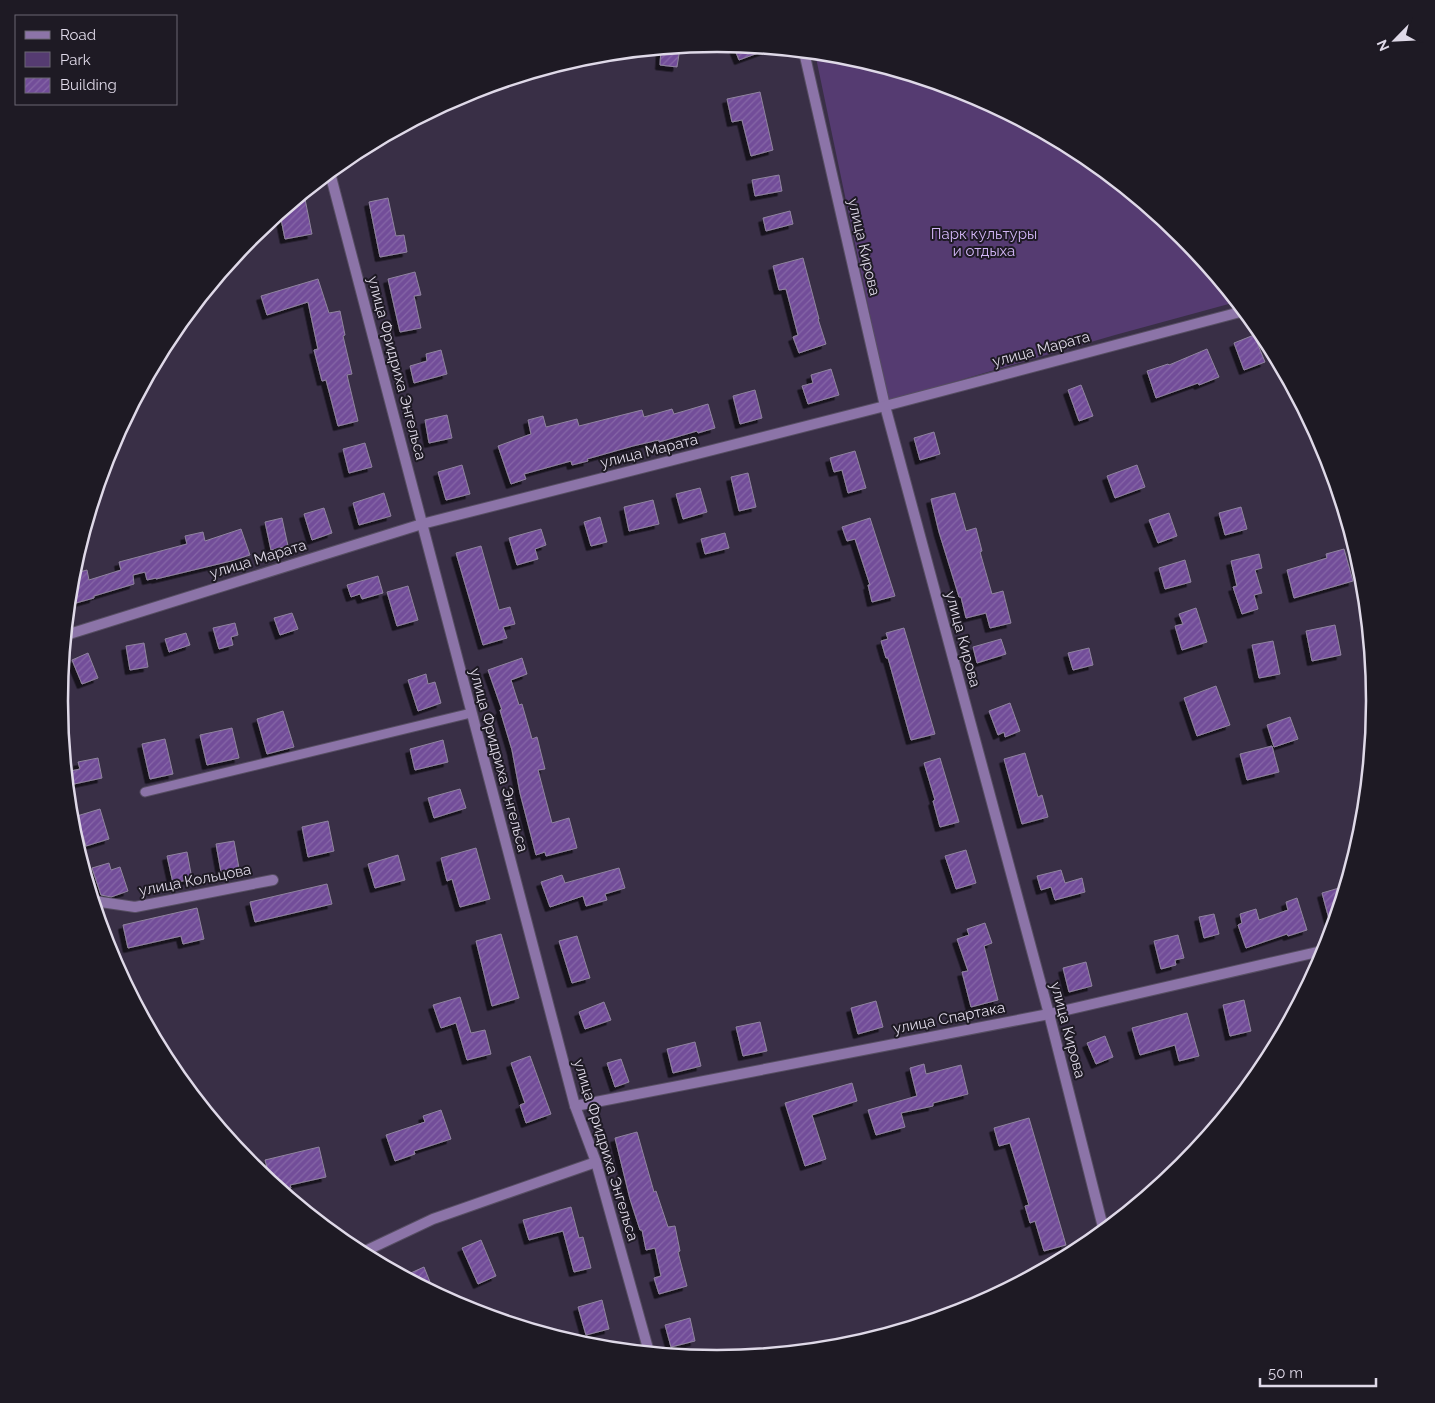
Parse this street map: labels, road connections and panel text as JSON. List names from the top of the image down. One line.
{"streets":{"street":["улица Кирова","улица Марата","улица Фридриха Энгельса","улица Кольцова","улица Спартака"]},"crossings":[["улица Кирова","улица Марата"],["улица Кирова","улица Спартака"],["улица Марата","улица Фридриха Энгельса"],["улица Фридриха Энгельса","улица Спартака"]],"parks":["Парк культуры и отдыха"],"legend":["Road","Park","Building"],"scale_bar":"50 m","north":"bottom left"}
